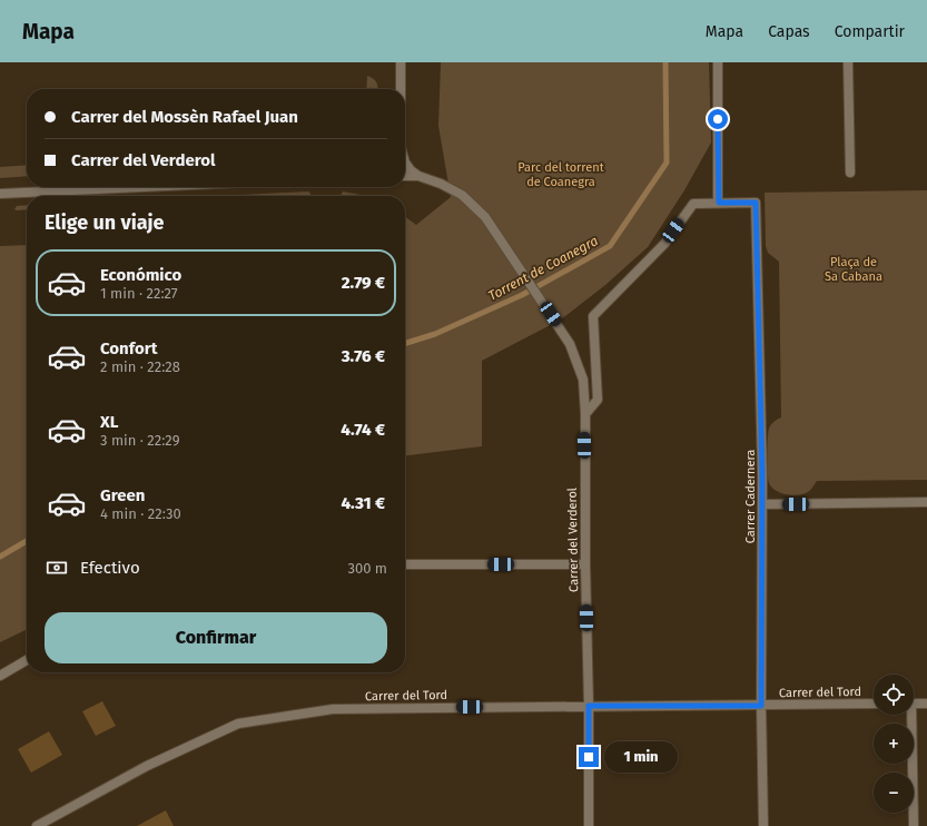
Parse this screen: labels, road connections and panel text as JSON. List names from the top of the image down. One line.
{"streets":{"street":["Carrer Cadernera","Carrer del Verderol","Carrer del Tord"]},"crossings":[["Carrer Cadernera","Carrer del Tord"],["Carrer del Verderol","Carrer del Tord"]],"water":["Torrent de Coanegra"],"parks":["Parc del torrent de Coanegra","Plaça de Sa Cabana"],"page":{"header":"Mapa","nav":["Mapa","Capas","Compartir"],"banner":["Carrer del Mossèn Rafael Juan","Carrer del Verderol"],"heading":"Elige un viaje","list":[{"name":"Económico","note":"1 min · 22:27","value":"2.79 €"},{"name":"Confort","note":"2 min · 22:28","value":"3.76 €"},{"name":"XL","note":"3 min · 22:29","value":"4.74 €"},{"name":"Green","note":"4 min · 22:30","value":"4.31 €"}],"pay":["Efectivo","300 m"],"buttons":"Confirmar","map_buttons":["+","−"],"bubble":"1 min"}}
